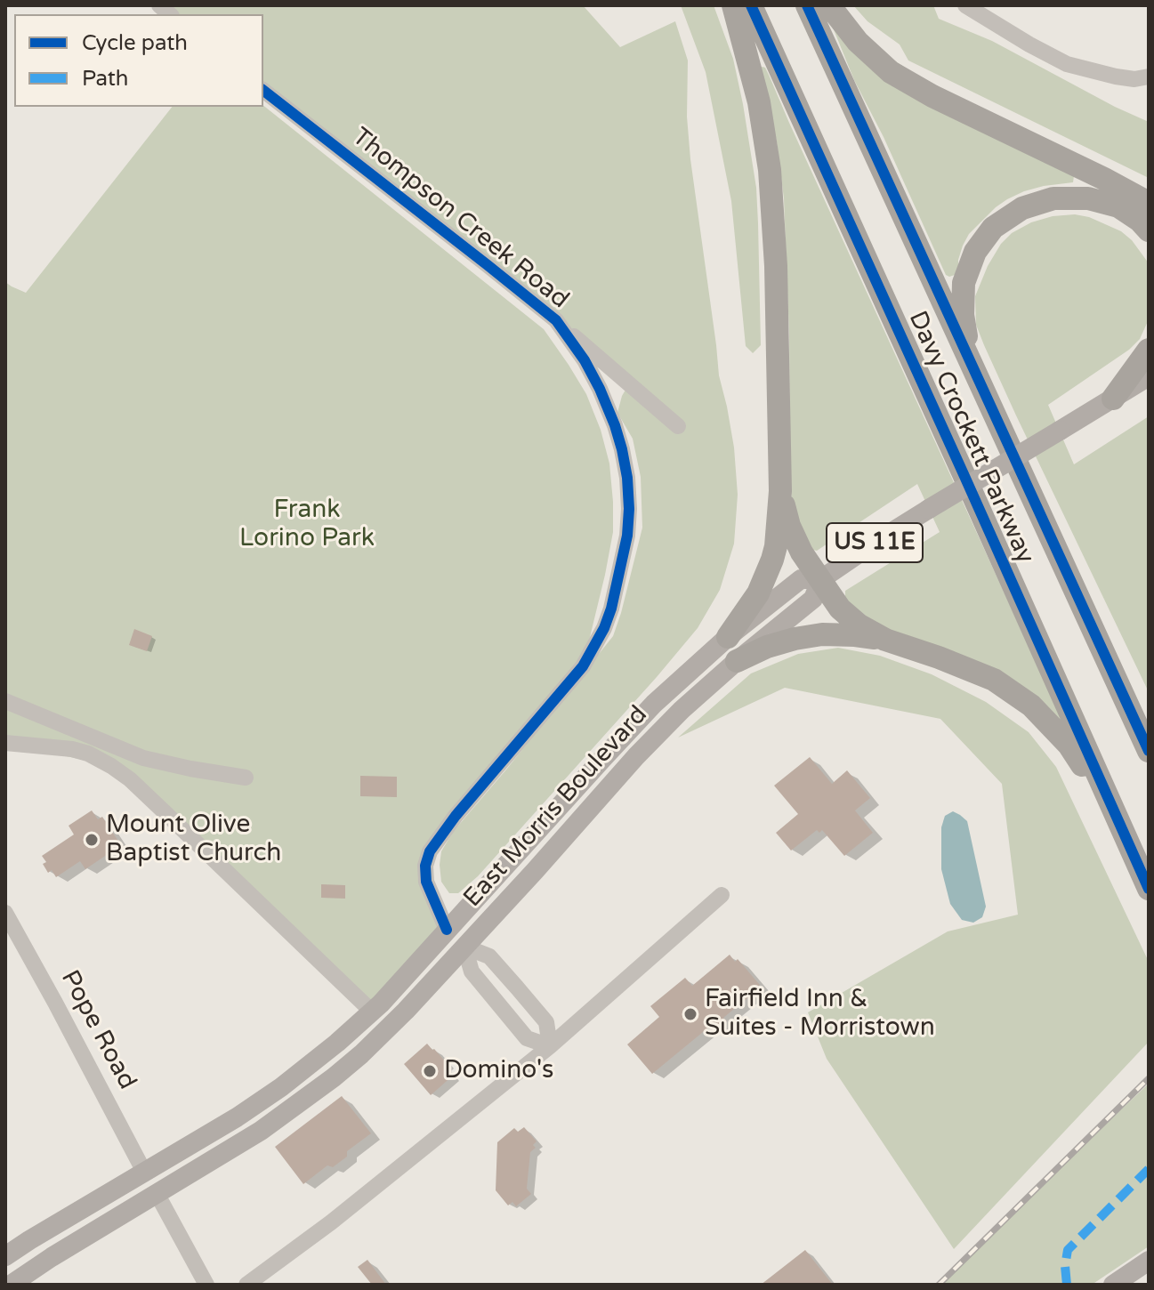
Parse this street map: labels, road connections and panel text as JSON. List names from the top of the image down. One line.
{"streets":{"highway":["Davy Crockett Parkway"],"main road":["US 11E","East Morris Boulevard"],"street":["Thompson Creek Road","Pope Road"]},"crossings":[["Thompson Creek Road","East Morris Boulevard"],["East Morris Boulevard","Pope Road"]],"parks":["Frank Lorino Park"],"places":["Mount Olive Baptist Church","Fairfield Inn & Suites - Morristown","Domino's"],"legend":["Cycle path","Path"]}
